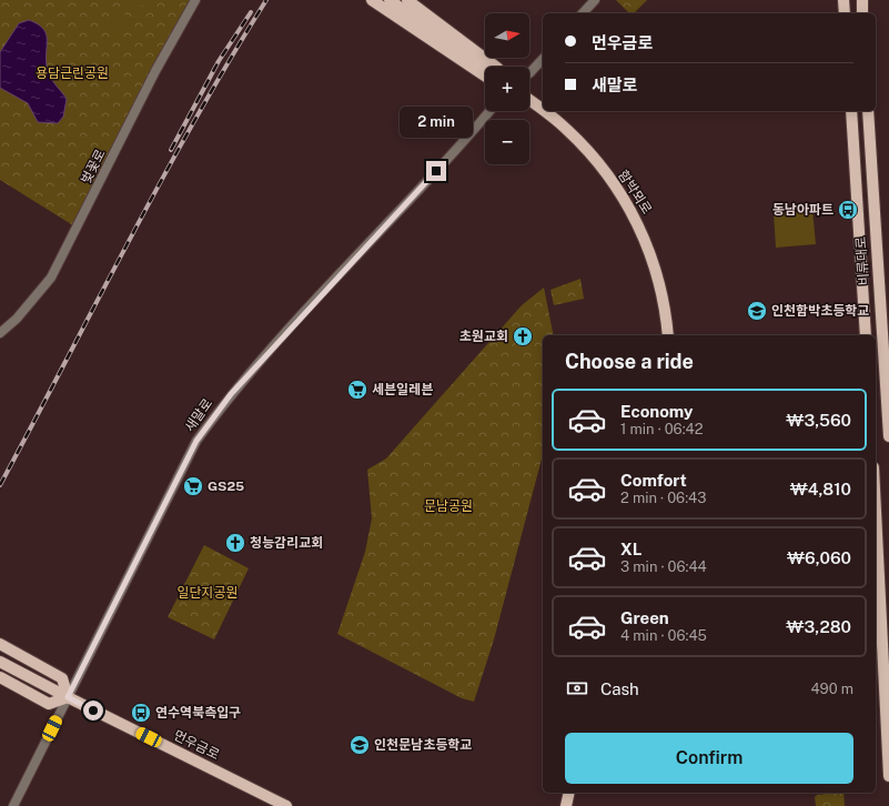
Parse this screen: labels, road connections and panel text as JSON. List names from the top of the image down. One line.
{"streets":{"main road":["함박뫼로","비류대로","먼우금로"],"street":["벚꽃로","새말로"]},"crossings":[["새말로","먼우금로"]],"parks":["용담근린공원","문남공원","일단지공원"],"places":{"bus stop":["동남아파트","연수역북측입구"],"school or university":["인천함박초등학교","인천문남초등학교"],"church":["초원교회","청능감리교회"],"supermarket":["세븐일레븐","GS25"]},"north":"right","page":{"map_buttons":["+","−"],"banner":["먼우금로","새말로"],"bubble":"2 min","heading":"Choose a ride","list":[{"name":"Economy","note":"1 min · 06:42","value":"₩3,560"},{"name":"Comfort","note":"2 min · 06:43","value":"₩4,810"},{"name":"XL","note":"3 min · 06:44","value":"₩6,060"},{"name":"Green","note":"4 min · 06:45","value":"₩3,280"}],"pay":["Cash","490 m"],"buttons":"Confirm"}}
